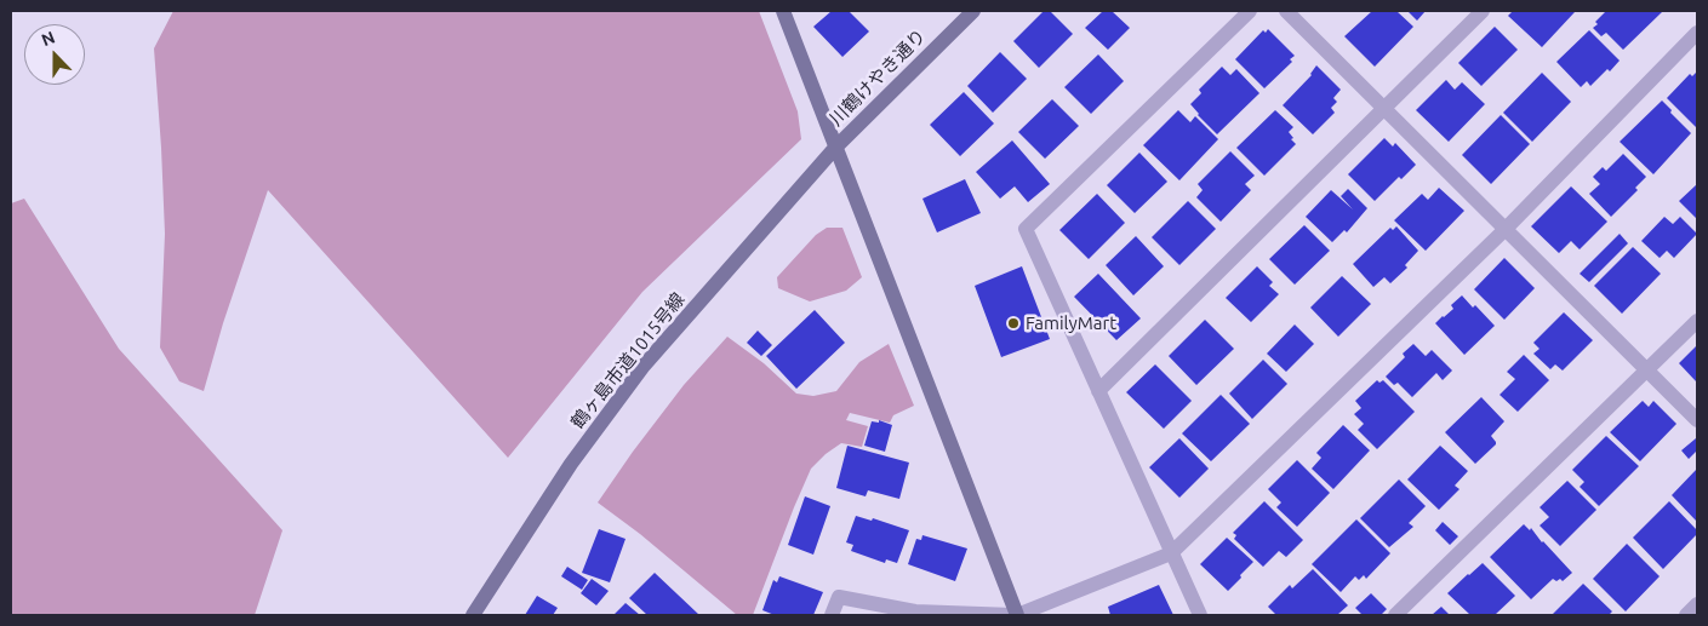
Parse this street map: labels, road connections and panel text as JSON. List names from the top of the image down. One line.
{"streets":{"street":["川鶴けやき通り","鶴ヶ島市道1015号線"]},"crossings":[["川鶴けやき通り","鶴ヶ島市道1015号線"]],"places":["FamilyMart"],"north":"top"}
